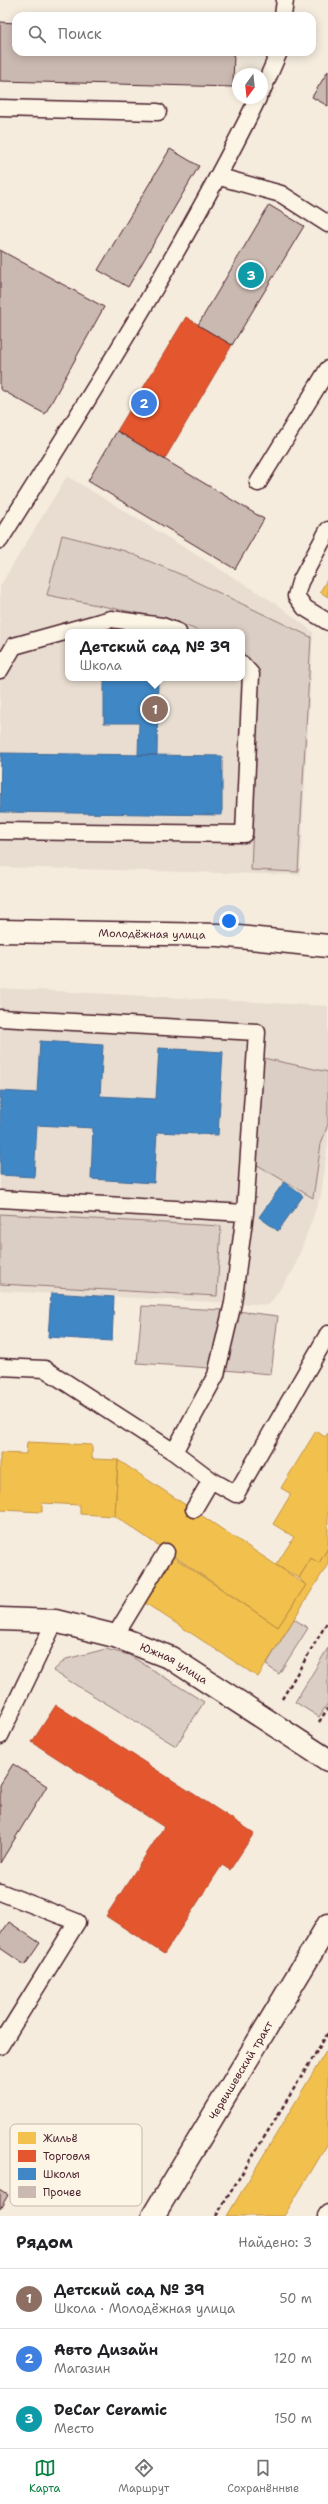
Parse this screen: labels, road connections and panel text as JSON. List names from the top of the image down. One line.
{"streets":{"street":["Молодёжная улица","Южная улица","Червишевский тракт"]},"legend":["Жильё","Торговля","Школы","Прочее"],"north":"bottom","page":{"search":"Поиск","pins":["3","2","1"],"popup":["Детский сад № 39","Школа"],"heading":["Рядом","Найдено: 3"],"list":[{"mark":"1","name":"Детский сад № 39","note":"Школа · Молодёжная улица","value":"50 m"},{"mark":"2","name":"Авто Дизайн","note":"Магазин","value":"120 m"},{"mark":"3","name":"DeCar Ceramic","note":"Место","value":"150 m"}],"nav":["Карта","Маршрут","Сохранённые"]}}
